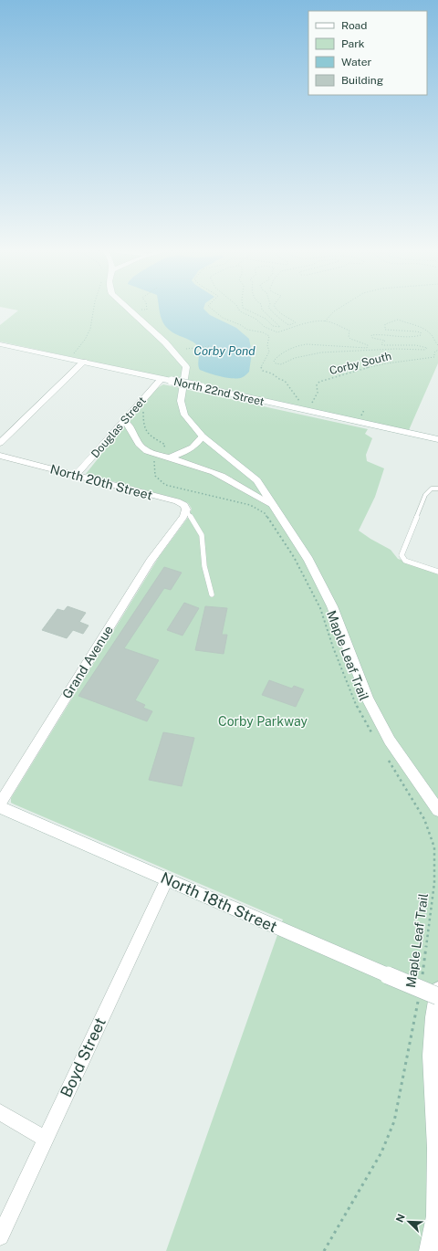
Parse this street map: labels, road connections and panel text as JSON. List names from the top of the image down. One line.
{"streets":{"street":["North 22nd Street","Douglas Street","North 20th Street","Grand Avenue","North 18th Street","Boyd Street"],"path":["Corby South","Maple Leaf Trail"]},"crossings":[["North 22nd Street","Douglas Street"],["Douglas Street","North 20th Street"],["North 20th Street","Grand Avenue"],["North 18th Street","Boyd Street"]],"water":["Corby Pond"],"parks":["Corby Parkway"],"legend":["Road","Park","Water","Building"],"north":"top left"}
